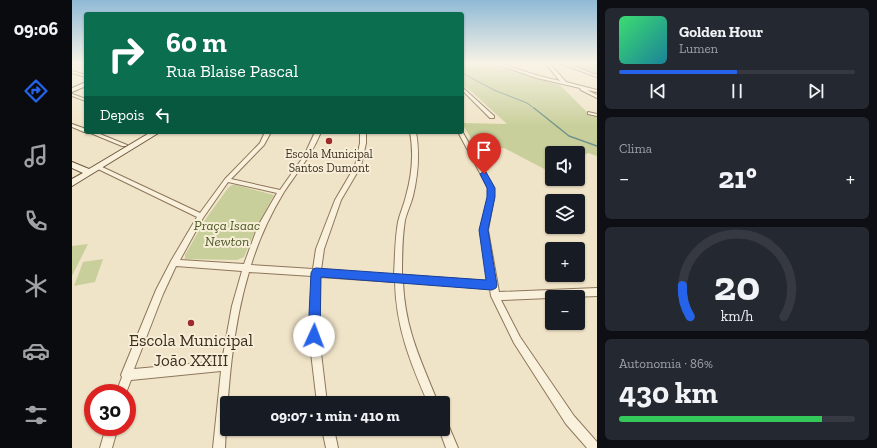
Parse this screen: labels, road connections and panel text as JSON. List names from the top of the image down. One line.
{"parks":["Praça Isaac Newton"],"places":["Escola Municipal Santos Dumont","Escola Municipal João XXIII"],"page":{"tabs":"09:06","turn":["60 m","Rua Blaise Pascal"],"song":["Golden Hour","Lumen"],"then":"Depois","tile":["Clima",["Autonomia · 86%","430 km"]],"map_buttons":["+","−"],"heat":["−","21°","+"],"limit":"30","trip":"09:07 · 1 min · 410 m","gauge":["20","km/h"]}}
